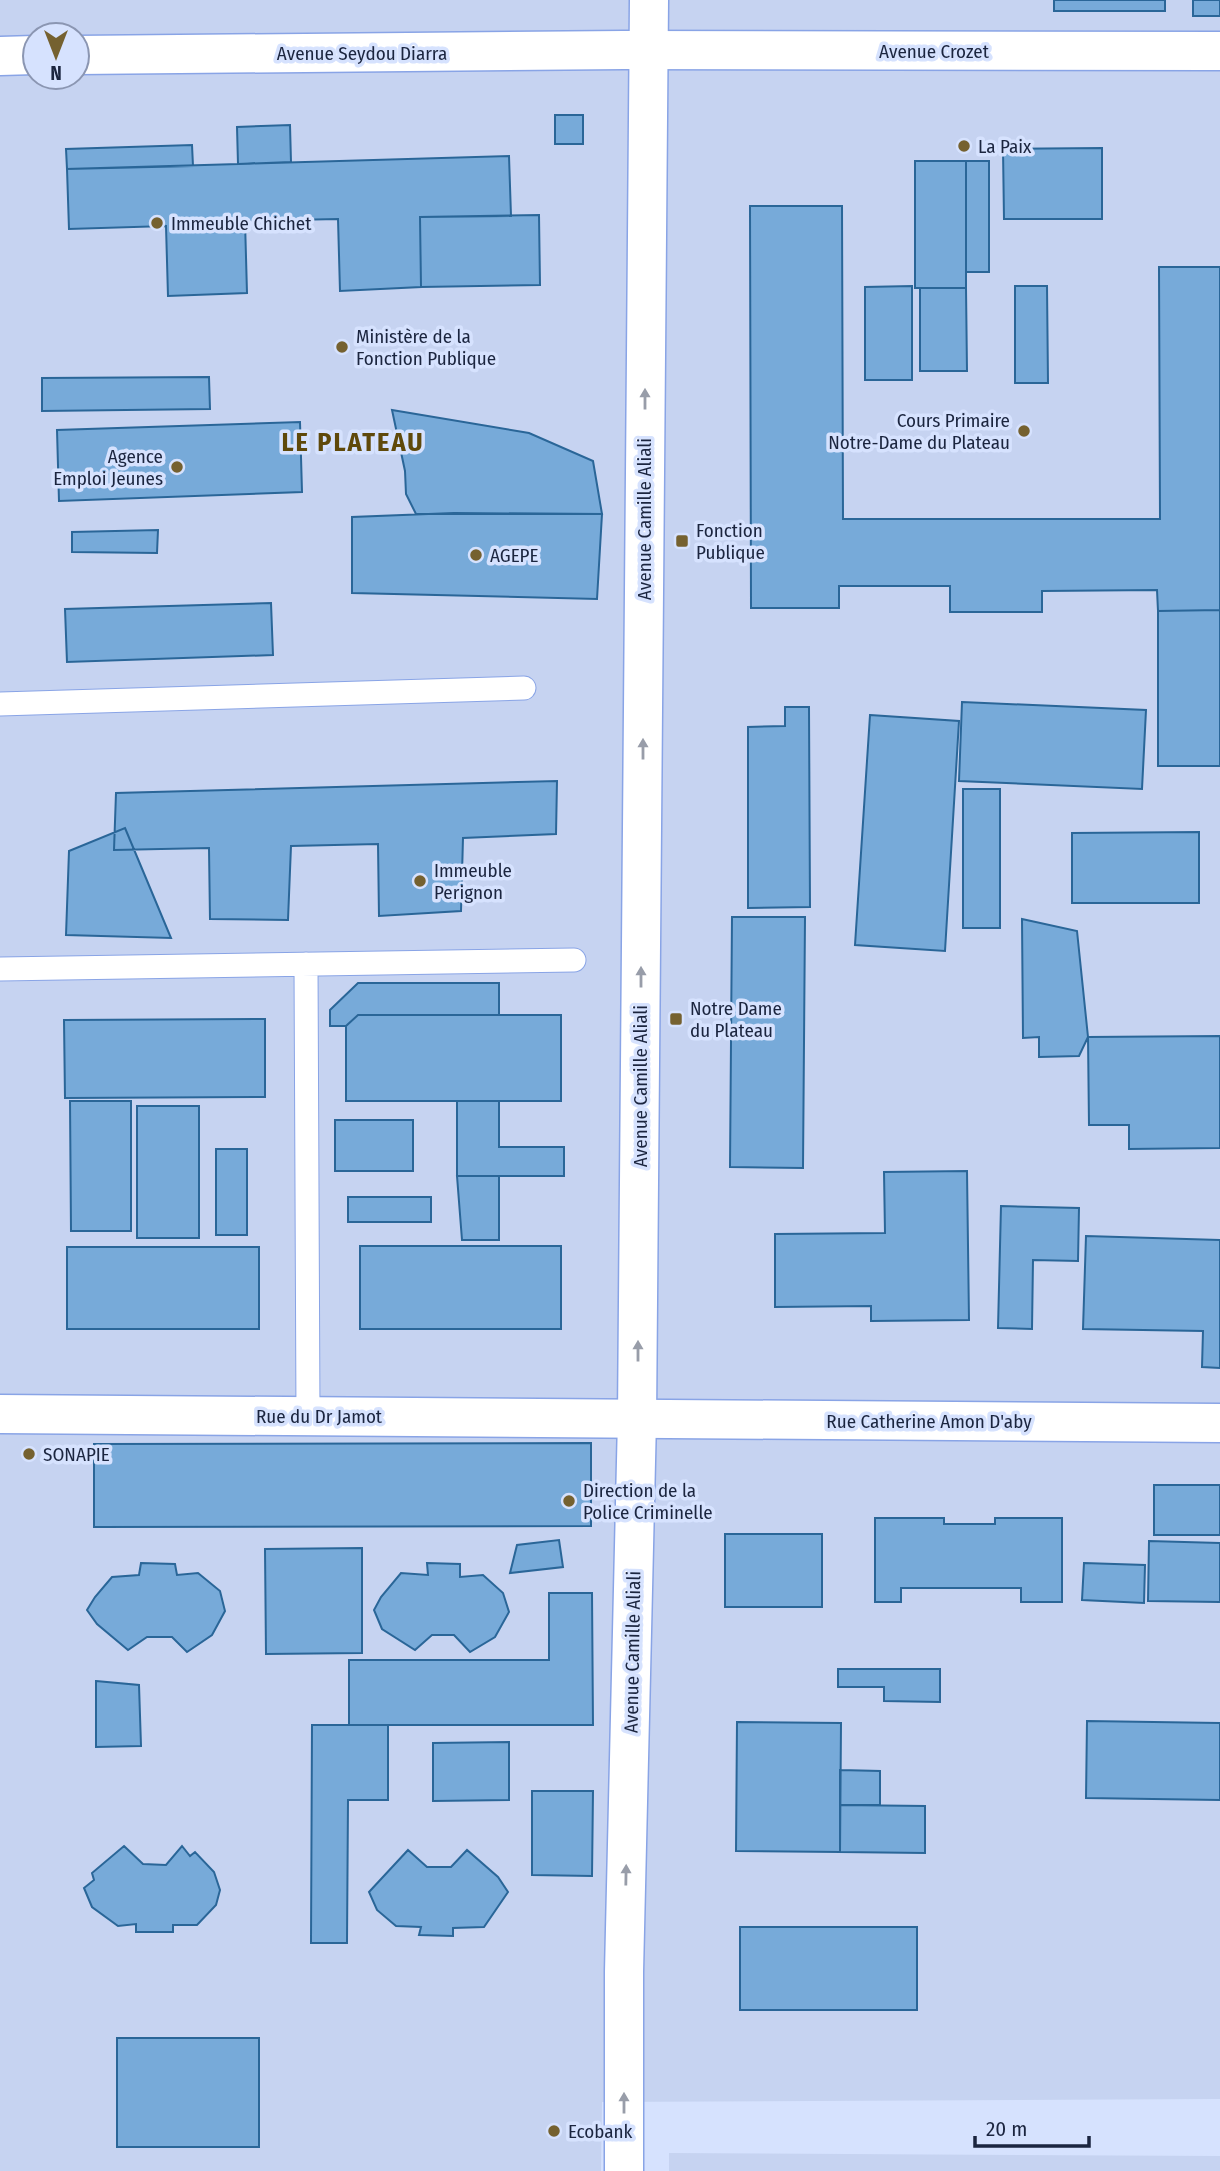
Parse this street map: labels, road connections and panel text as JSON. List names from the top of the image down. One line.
{"streets":{"street":["Avenue Crozet","Avenue Seydou Diarra","Avenue Camille Aliali","Rue du Dr Jamot","Rue Catherine Amon D'aby"]},"crossings":[["Avenue Crozet","Avenue Seydou Diarra"],["Avenue Crozet","Avenue Camille Aliali"],["Avenue Seydou Diarra","Avenue Camille Aliali"],["Avenue Camille Aliali","Rue du Dr Jamot"],["Avenue Camille Aliali","Rue Catherine Amon D'aby"],["Rue du Dr Jamot","Rue Catherine Amon D'aby"]],"one_way":["Avenue Camille Aliali"],"districts":["LE PLATEAU"],"places":{"other":["La Paix","Immeuble Chichet","Ministère de la Fonction Publique","Cours Primaire Notre-Dame du Plateau","Agence Emploi Jeunes","AGEPE","Immeuble Perignon","SONAPIE","Direction de la Police Criminelle","Ecobank"],"transit":["Fonction Publique","Notre Dame du Plateau"]},"scale_bar":"20 m","north":"bottom"}
